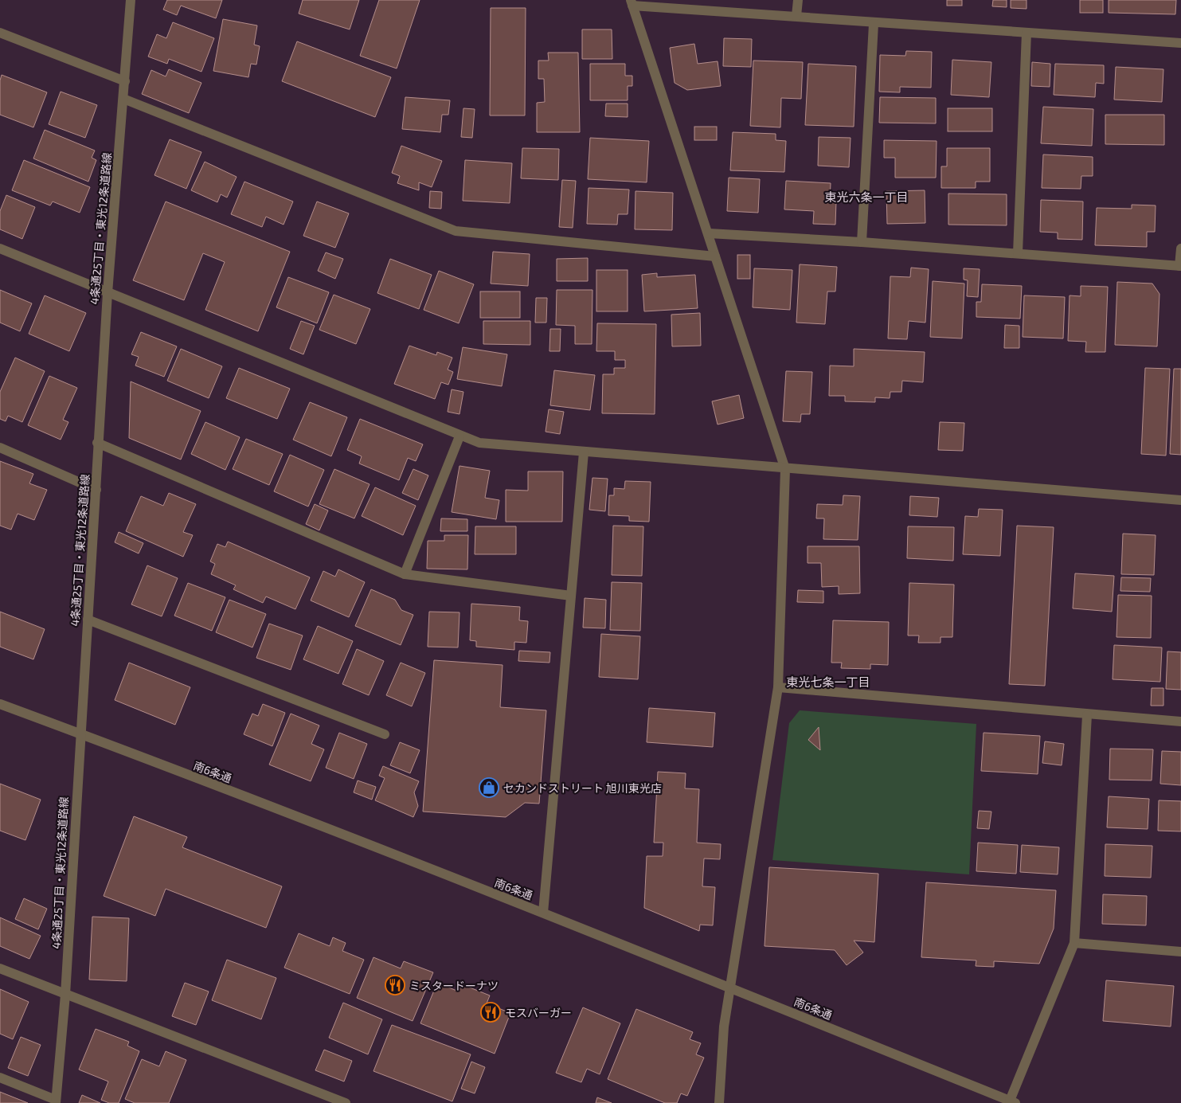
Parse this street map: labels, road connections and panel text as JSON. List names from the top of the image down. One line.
{"streets":{"street":["4条通25丁目・東光12条道路線","南6条通"]},"crossings":[["4条通25丁目・東光12条道路線","南6条通"]],"districts":["東光六条一丁目","東光七条一丁目"],"places":{"shop":["セカンドストリート 旭川東光店"],"restaurant":["ミスタードーナツ","モスバーガー"]}}
